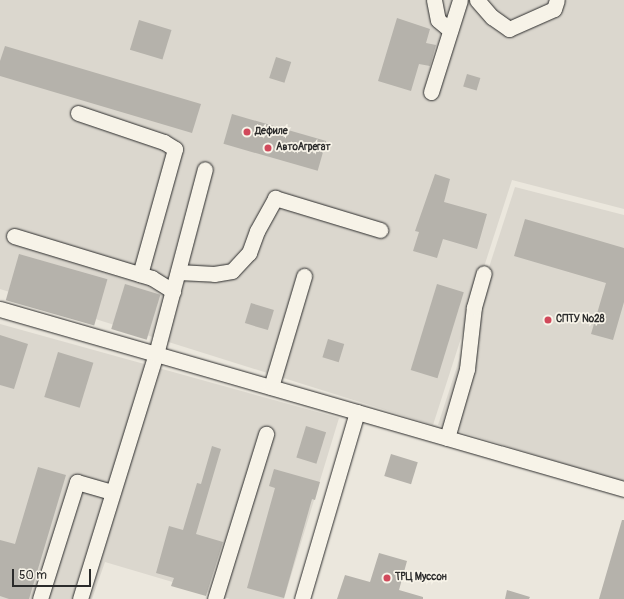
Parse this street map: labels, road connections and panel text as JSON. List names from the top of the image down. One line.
{"places":["Дефиле","АвтоАгрегат","СПТУ №28","ТРЦ Муссон"],"scale_bar":"50 m"}
